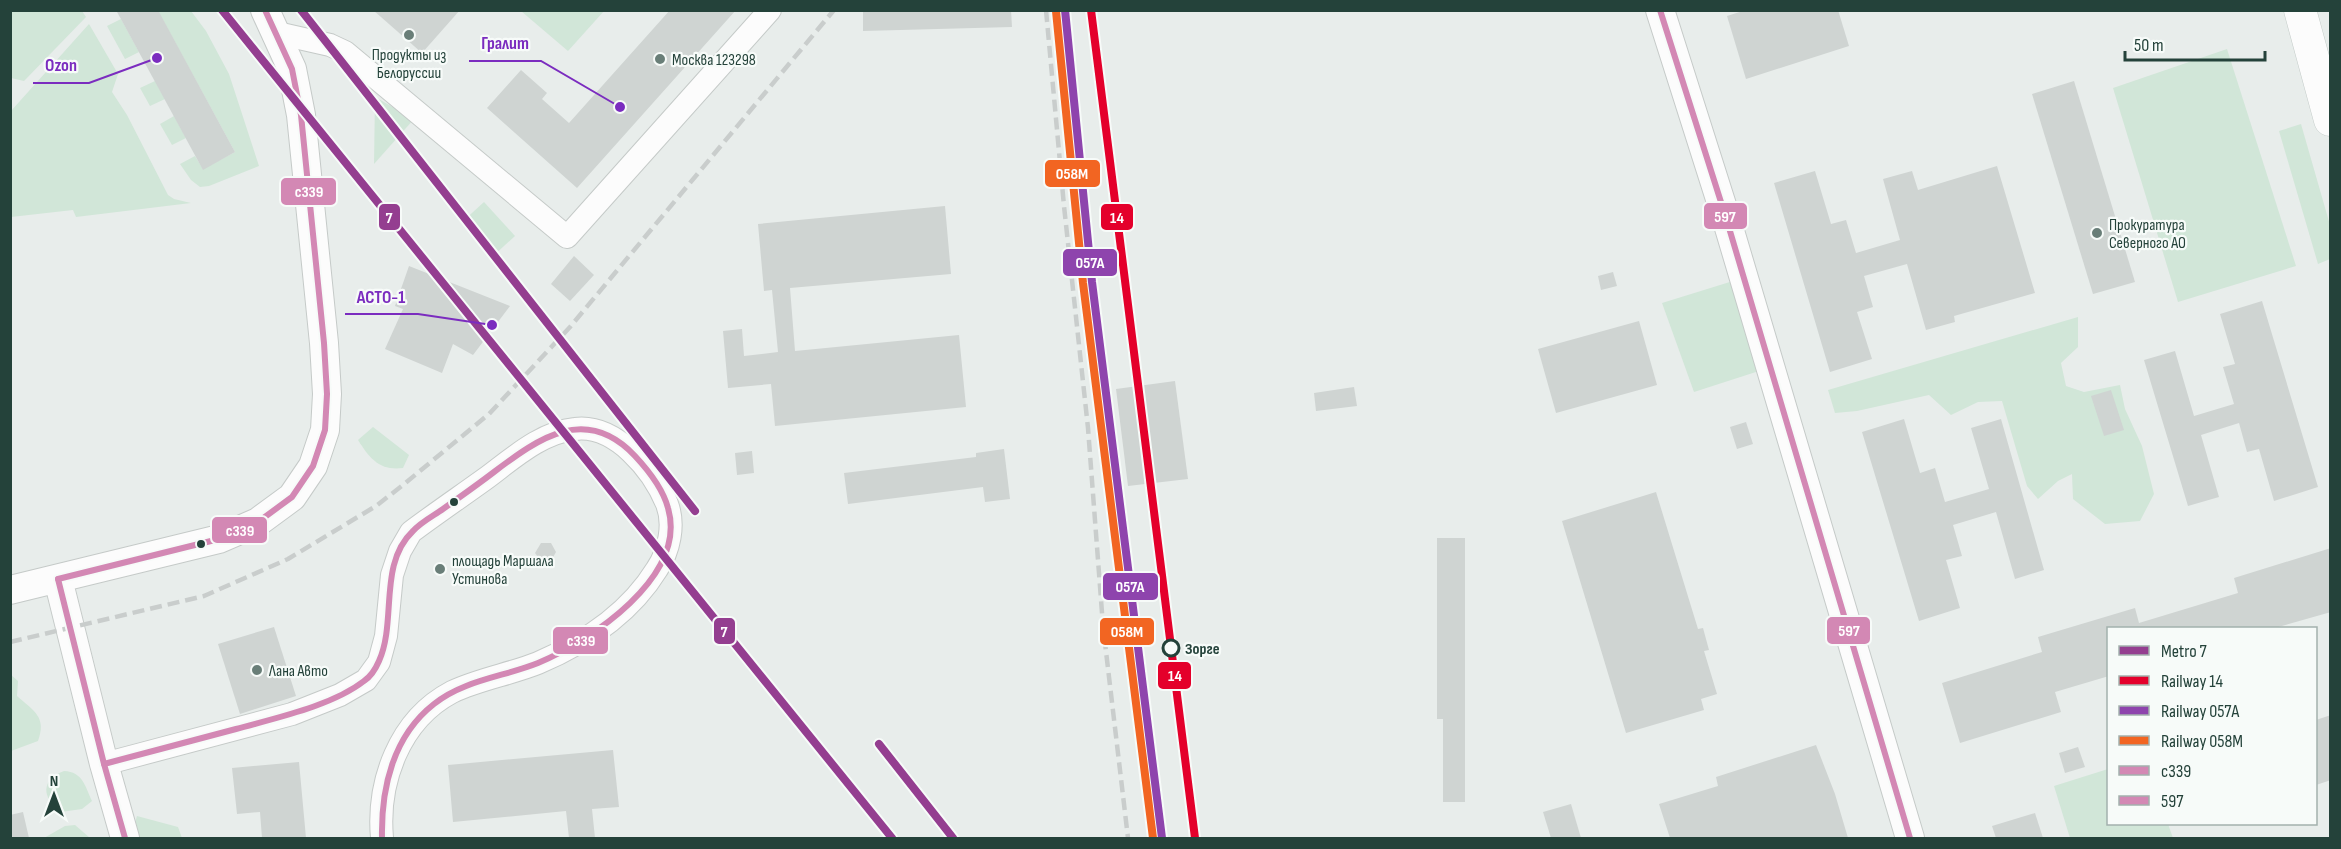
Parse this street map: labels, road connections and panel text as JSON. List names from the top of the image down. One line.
{"places":["Продукты из Белоруссии","Ozon","Москва 123298","Гралит","Прокуратура Северного АО","АСТО-1","площадь Маршала Устинова","Зорге","Лана Авто"],"lines":["metro line 7","rail line 14","rail line 057А","transit line с339","transit line 597","rail line 058М"],"legend":["Metro 7","Railway 14","Railway 057А","Railway 058М","с339","597"],"scale_bar":"50 m","north":"top"}
